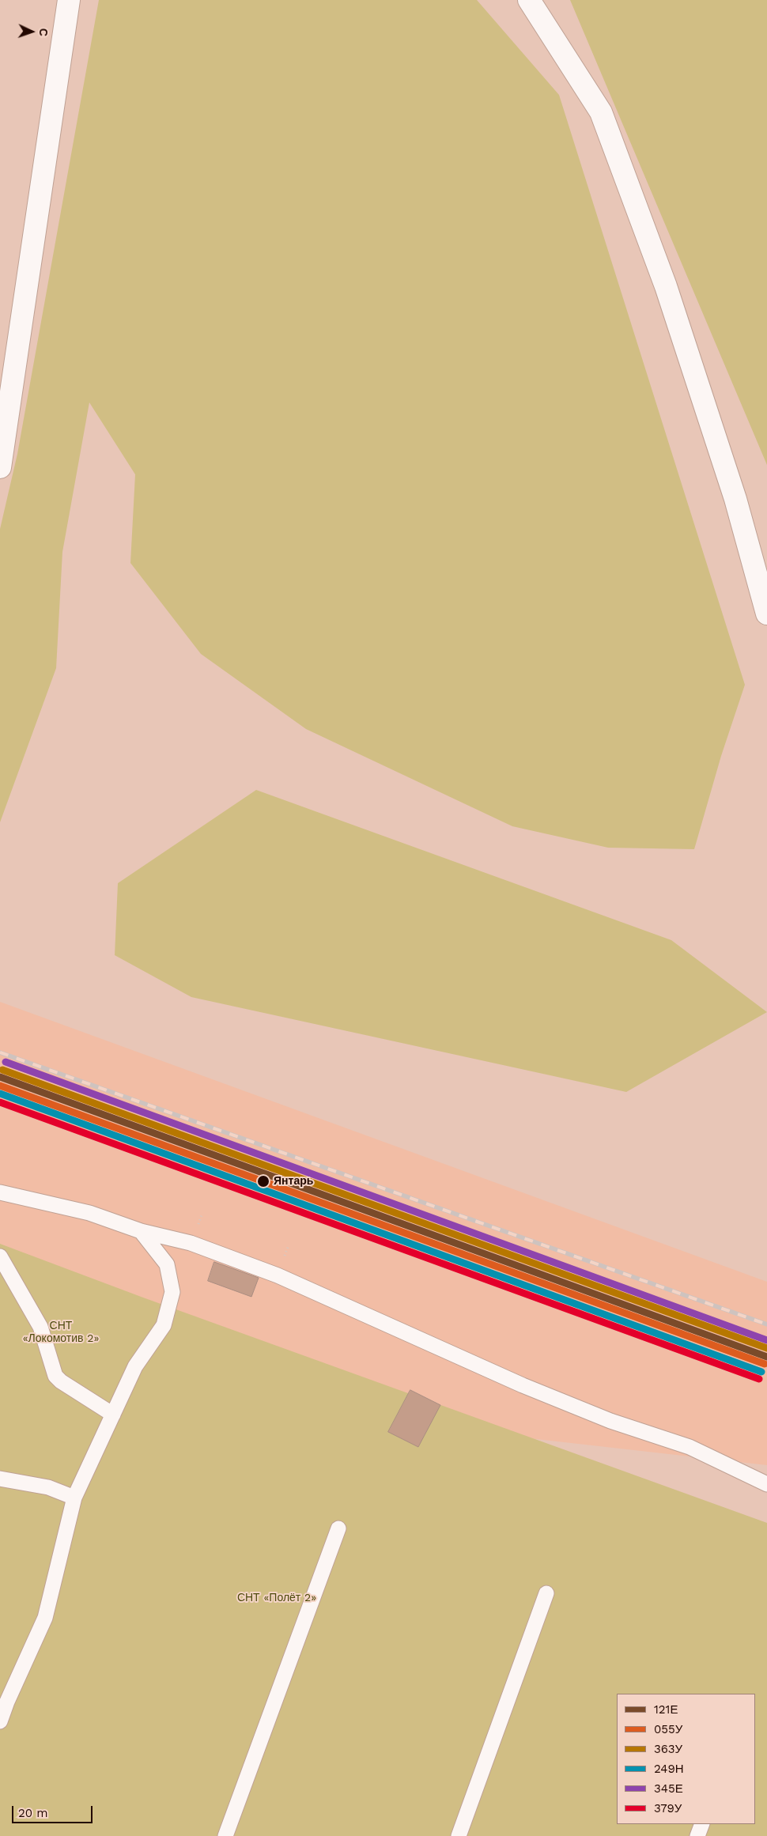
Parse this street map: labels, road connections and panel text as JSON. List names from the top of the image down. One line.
{"parks":["СНТ «Локомотив 2»","СНТ «Полёт 2»"],"places":["Янтарь"],"lines":["transit line 345Е","transit line 363У","transit line 121Е","transit line 055У","transit line 249Н","transit line 379У"],"legend":["121Е","055У","363У","249Н","345Е","379У"],"scale_bar":"20 m","north":"right"}
